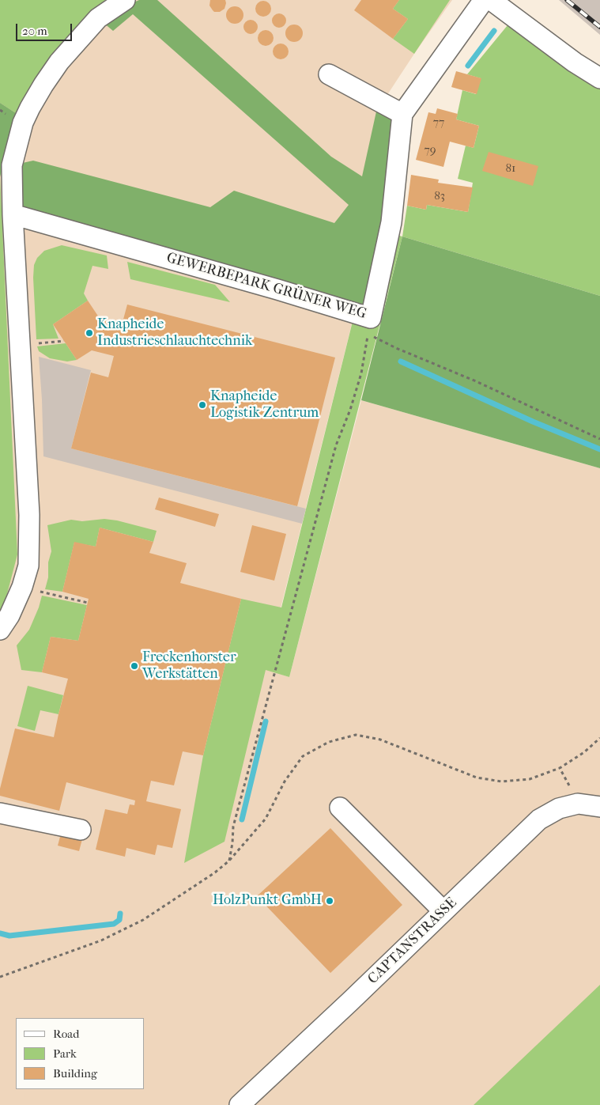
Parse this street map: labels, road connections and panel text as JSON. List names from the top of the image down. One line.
{"streets":{"street":["GEWERBEPARK GRÜNER WEG","CAPTANSTRASSE"]},"places":["Knapheide Industrieschlauchtechnik","Knapheide Logistik Zentrum","Freckenhorster Werkstätten","HolzPunkt GmbH"],"house_numbers":["77","79","81","83"],"legend":["Road","Park","Building"],"scale_bar":"20 m"}
